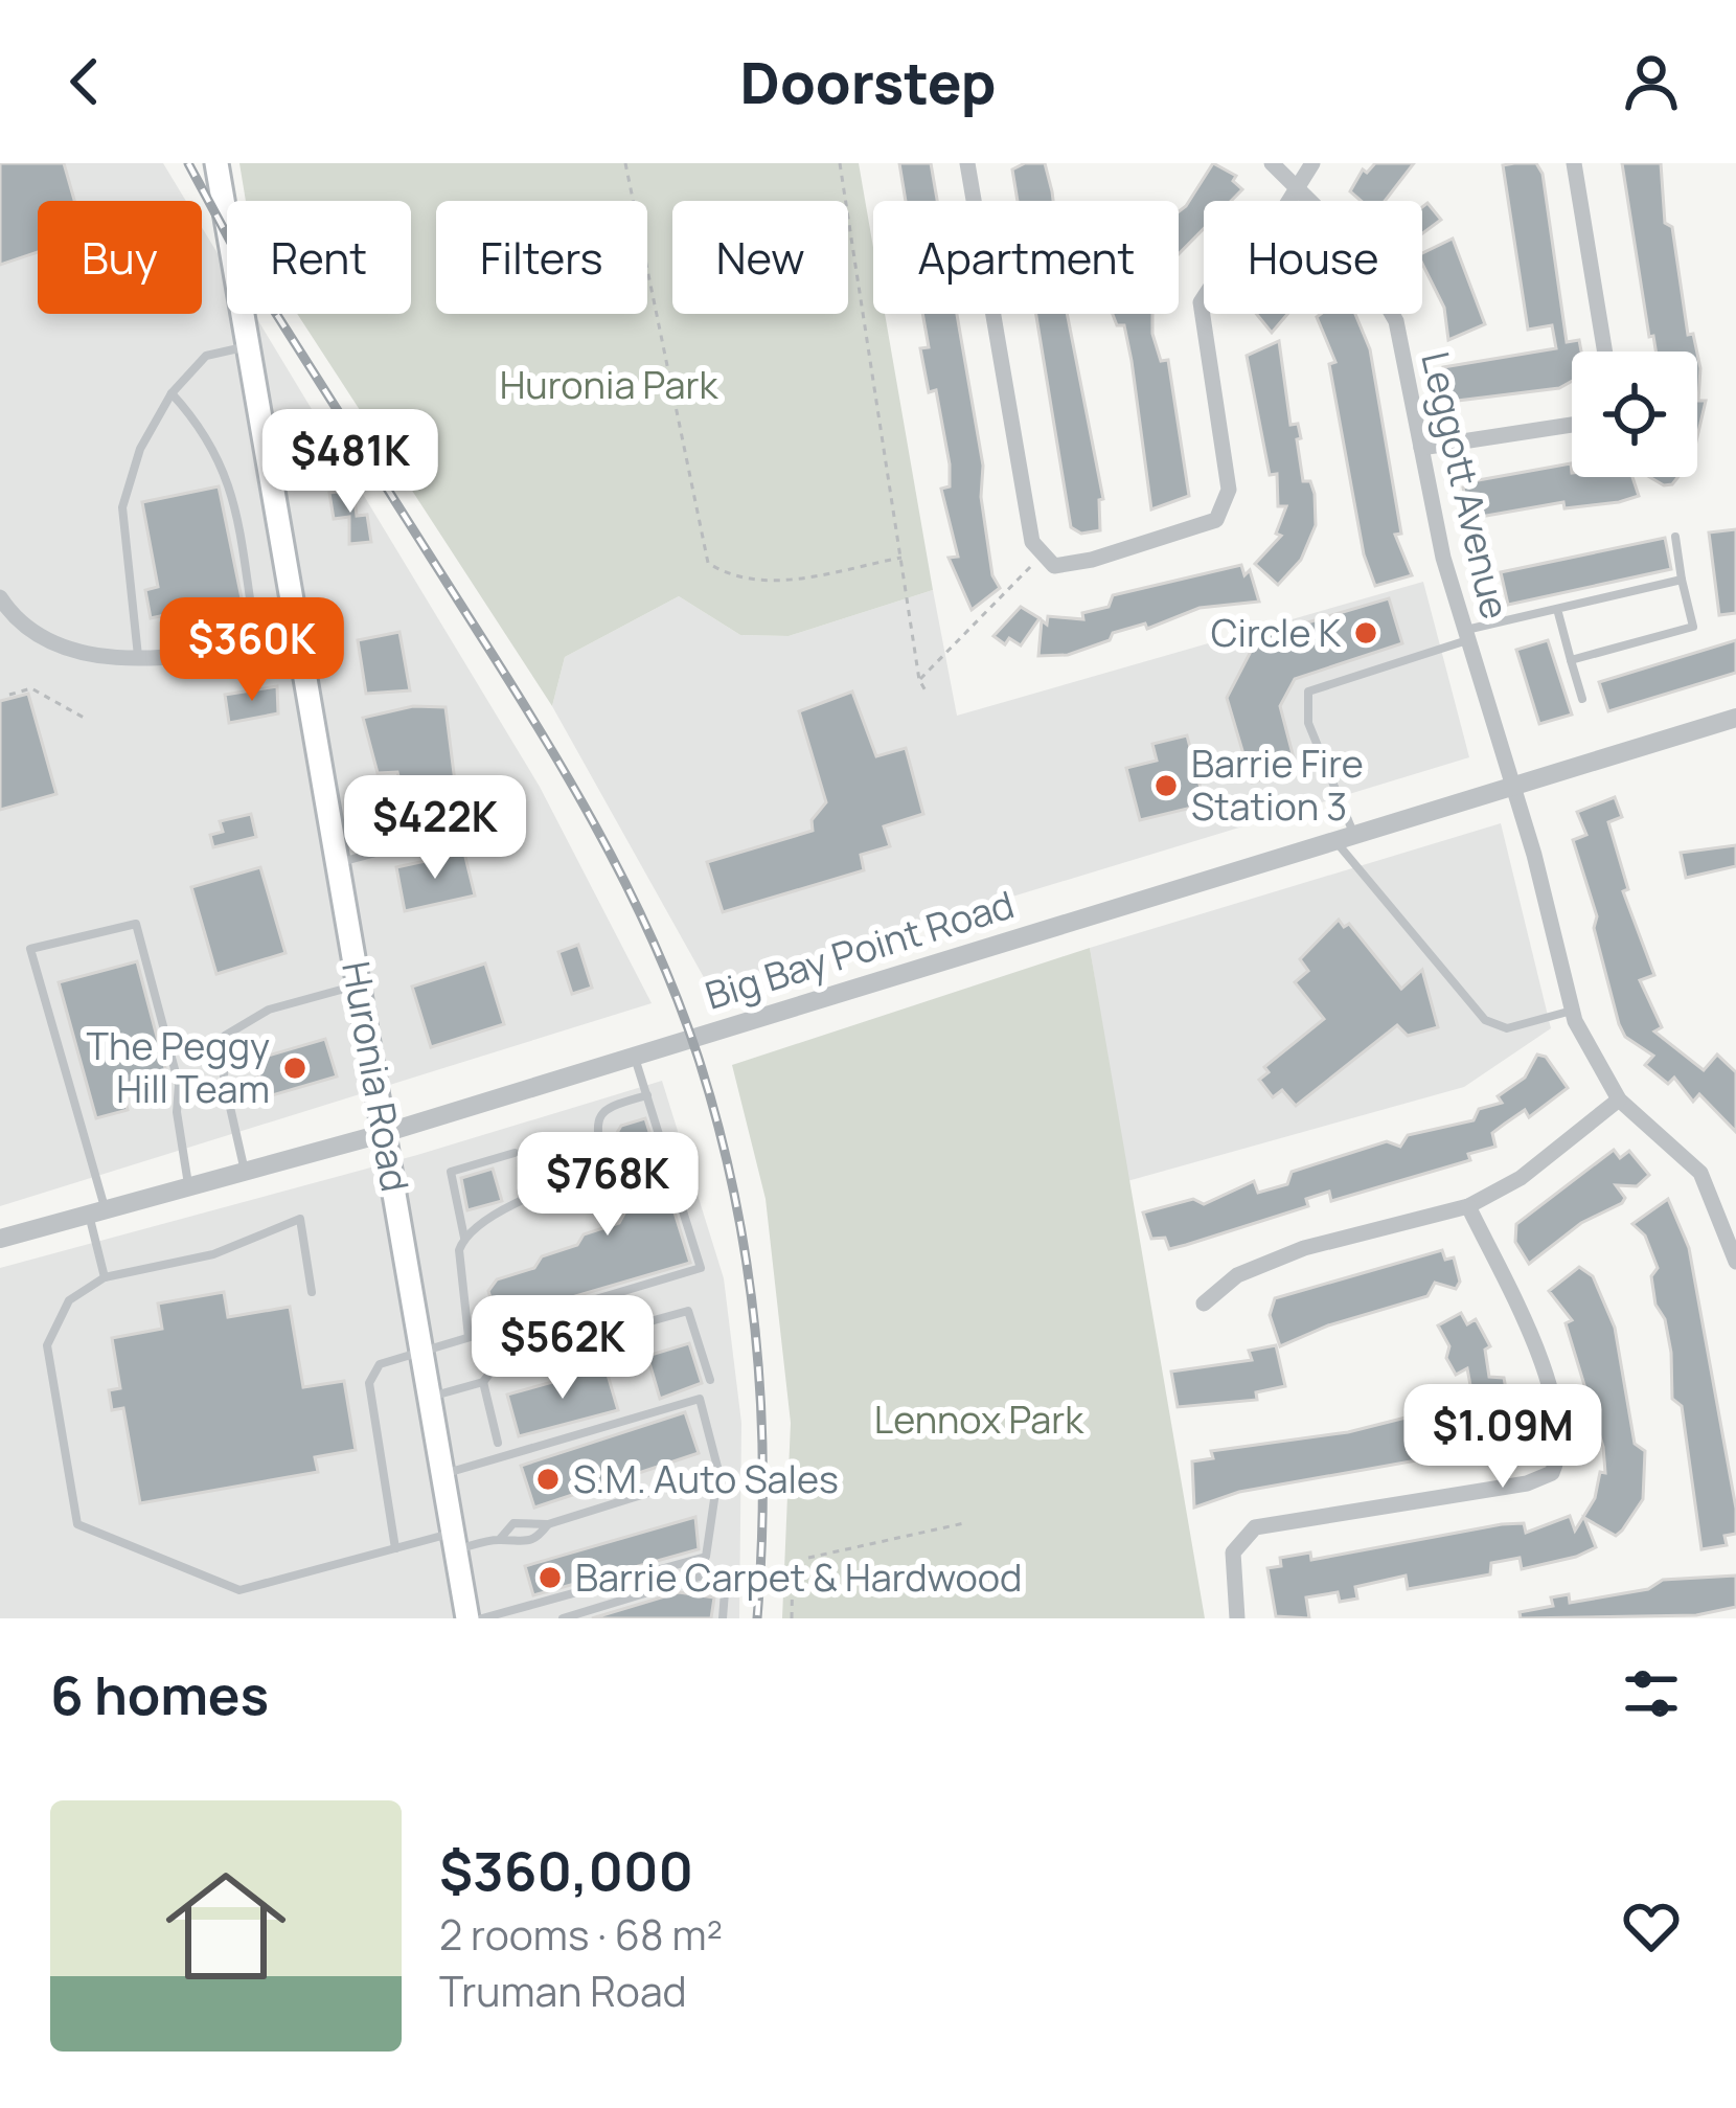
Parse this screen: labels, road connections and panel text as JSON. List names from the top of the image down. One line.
{"streets":{"main road":["Huronia Road"],"street":["Leggott Avenue","Big Bay Point Road"]},"crossings":[["Leggott Avenue","Big Bay Point Road"],["Big Bay Point Road","Huronia Road"]],"parks":["Huronia Park","Lennox Park"],"places":["Circle K","Barrie Fire Station 3","The Peggy Hill Team","S.M. Auto Sales","Barrie Carpet & Hardwood"],"page":{"header":"Doorstep","chip":["Buy","Rent","Filters","New","Apartment","House"],"price":["$481K","$360K","$422K","$768K","$562K","$1.09M"],"heading":"6 homes","list":[{"name":"$360,000","note":"2 rooms · 68 m² · Truman Road"}]}}
